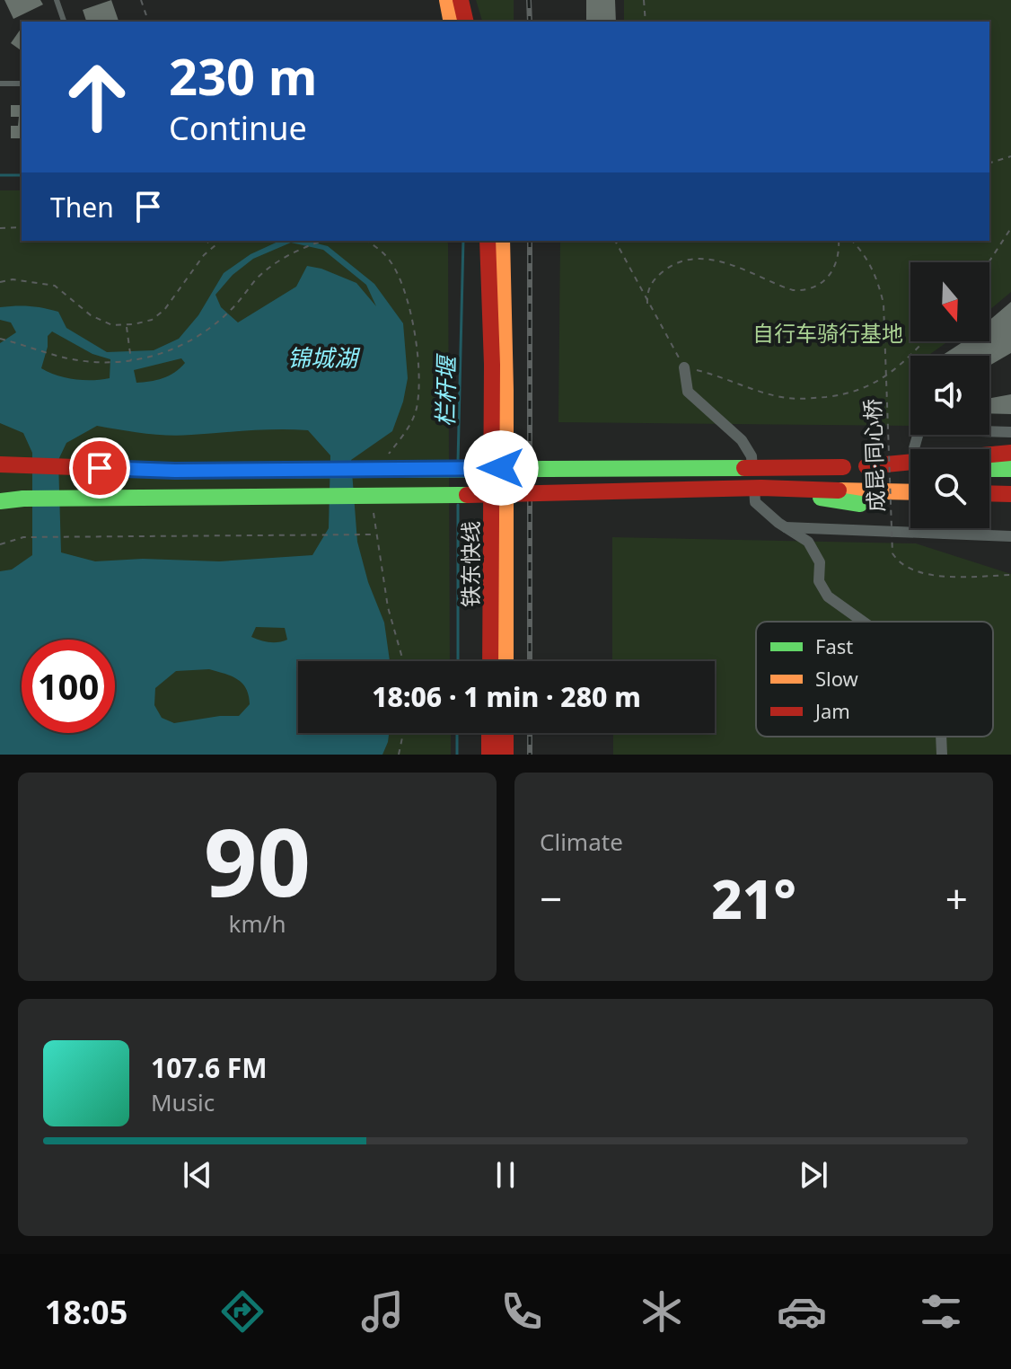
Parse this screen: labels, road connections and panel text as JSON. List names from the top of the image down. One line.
{"streets":{"main road":["铁东快线"],"path":["成昆·同心桥"]},"water":["锦城湖","栏杆堰"],"parks":["自行车骑行基地"],"legend":["Fast","Slow","Jam"],"north":"bottom","page":{"turn":["230 m","Continue"],"then":"Then","limit":"100","trip":"18:06 · 1 min · 280 m","tile":[["90","km/h"],"Climate"],"heat":["−","21°","+"],"song":["107.6 FM","Music"],"tabs":"18:05"}}
